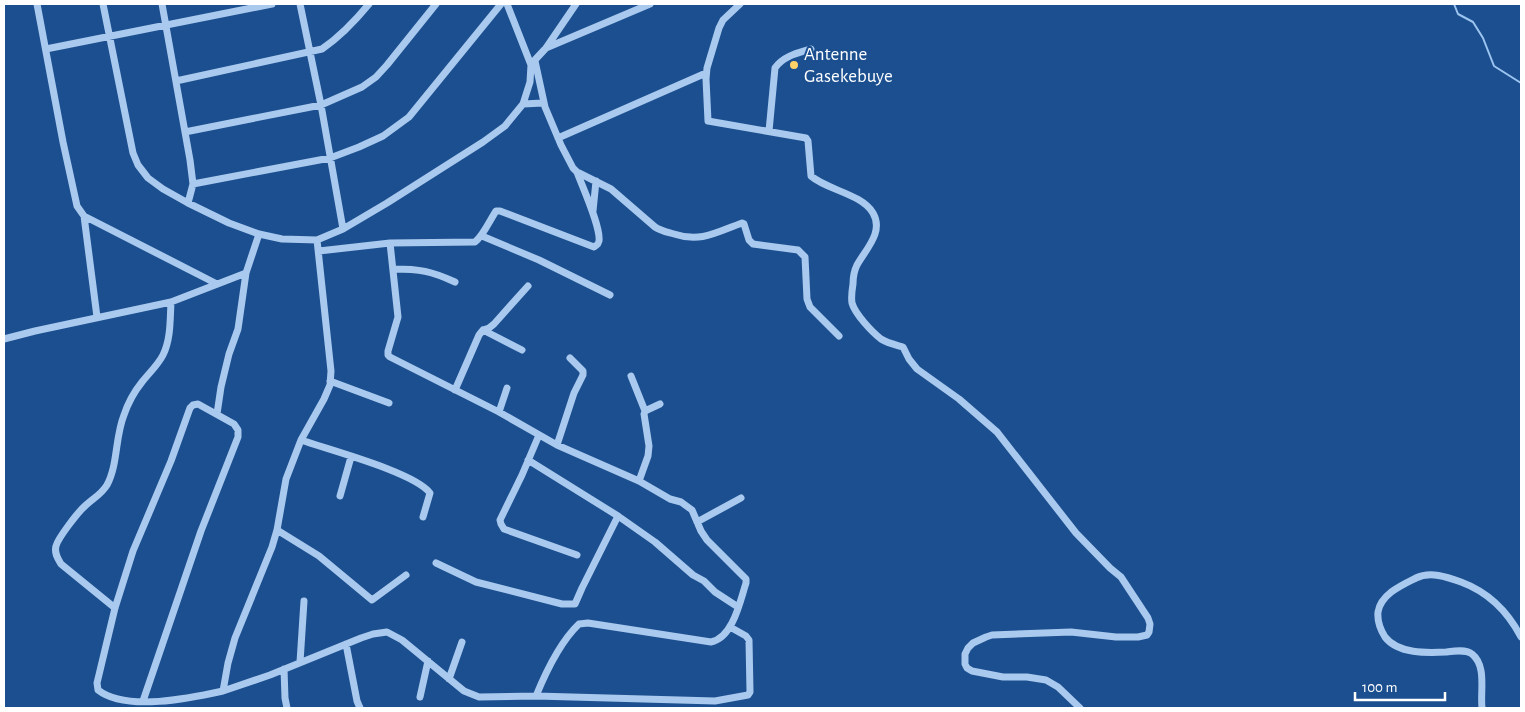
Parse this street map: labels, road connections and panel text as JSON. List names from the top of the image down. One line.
{"places":["Antenne Gasekebuye"],"scale_bar":"100 m"}
